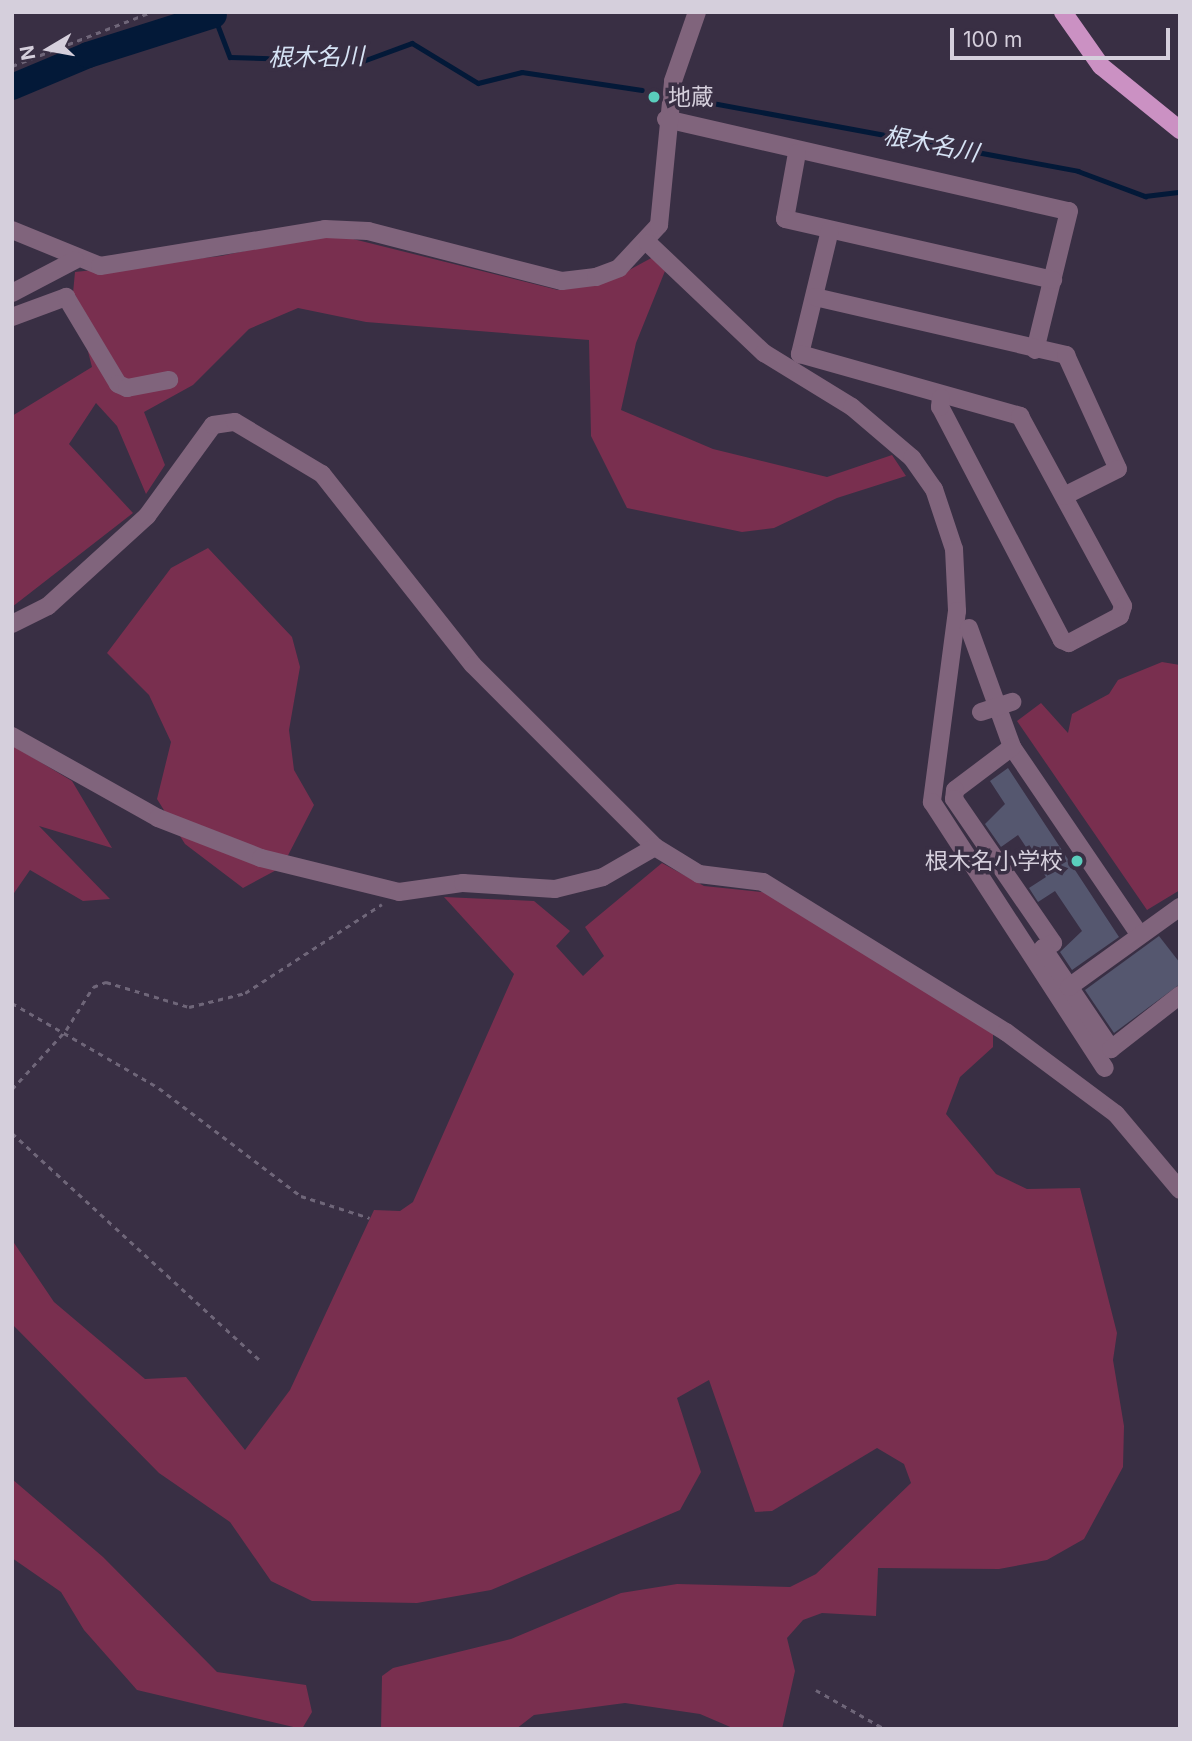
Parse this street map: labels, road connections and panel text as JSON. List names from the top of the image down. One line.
{"water":["根木名川"],"places":["地蔵","根木名小学校"],"scale_bar":"100 m","north":"left"}
